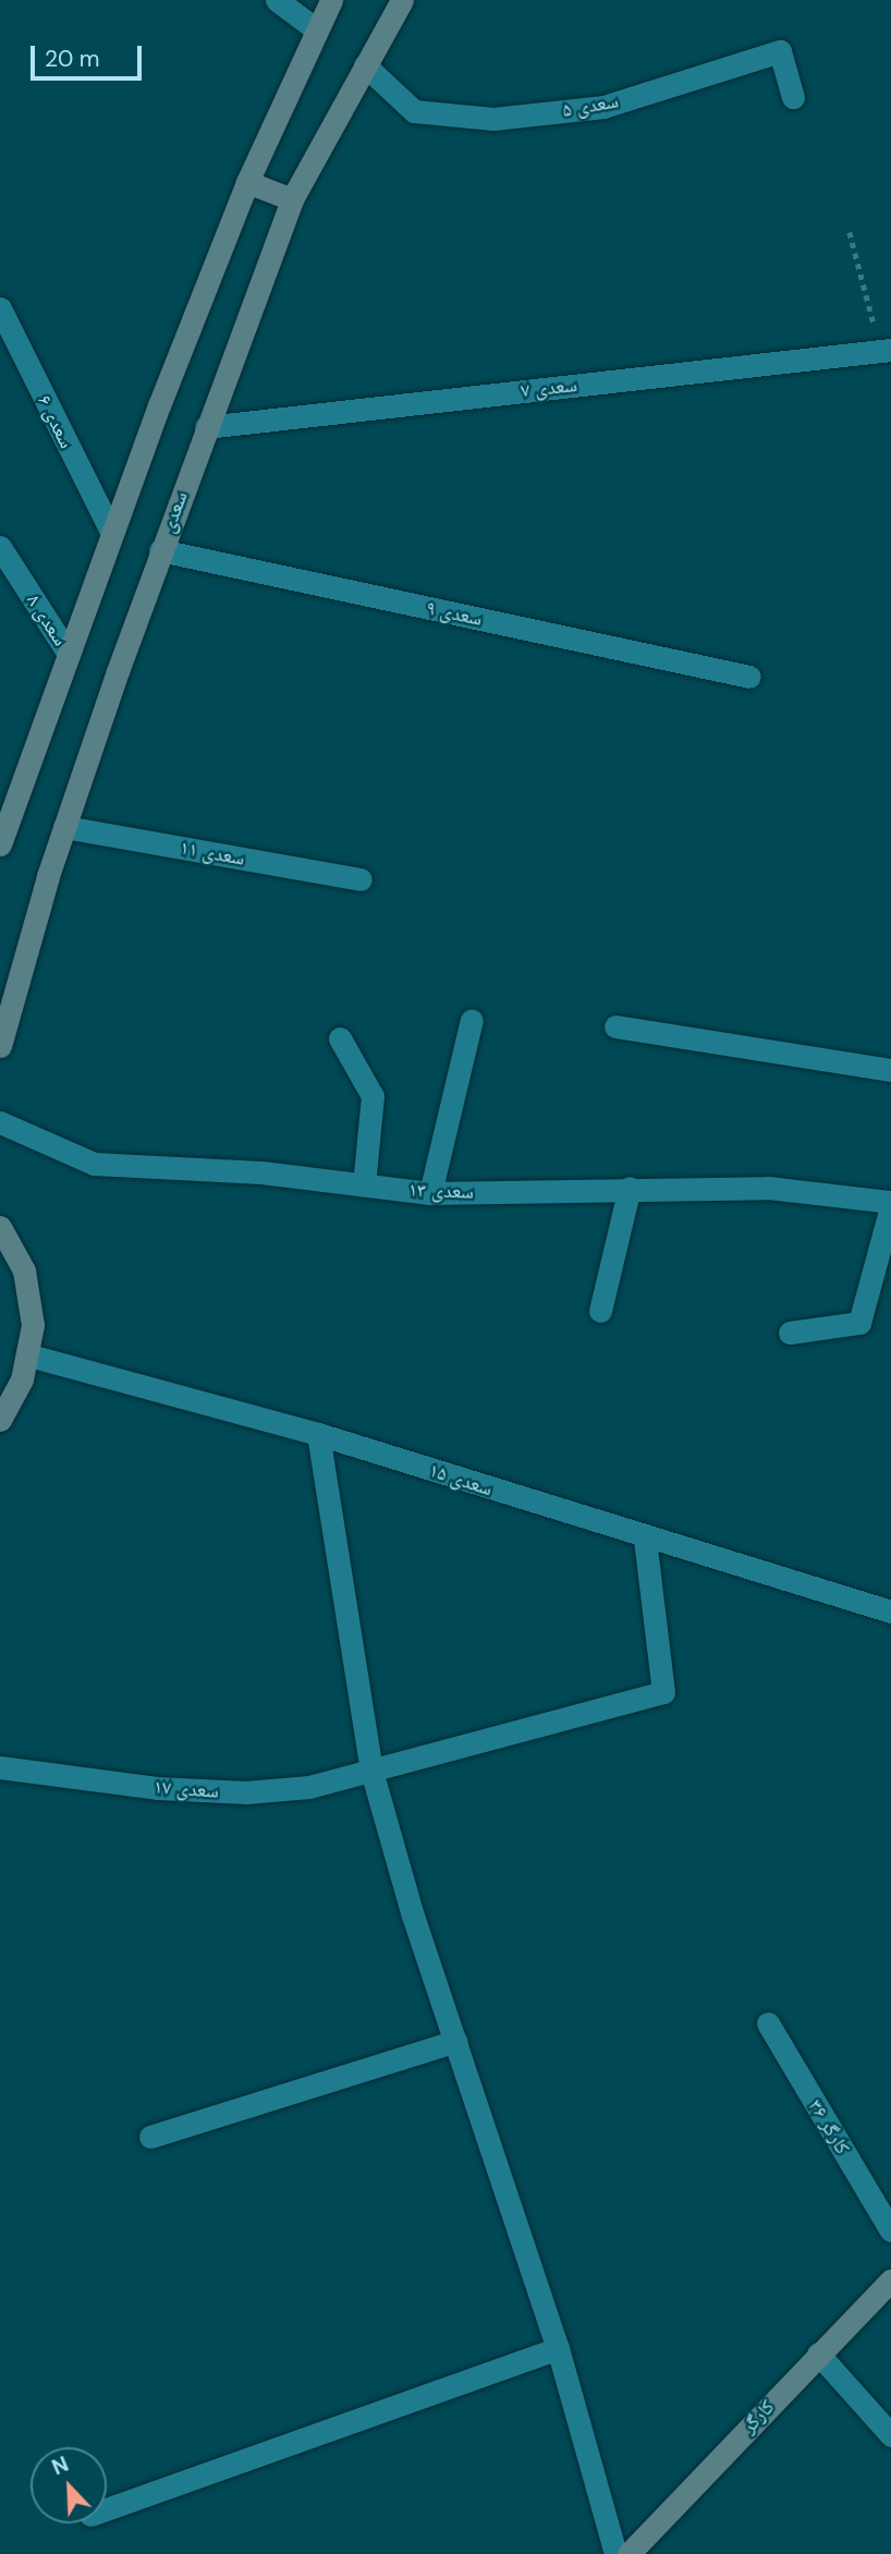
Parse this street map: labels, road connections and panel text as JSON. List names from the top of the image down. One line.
{"streets":{"main road":["سعدی","کارگر"],"street":["سعدی ۵","سعدی ۷","سعدی ۶","سعدی ۹","سعدی ۸","سعدی ۱۱","سعدی ۱۳","سعدی ۱۵","سعدی ۱۷","کارگر ۳۶"]},"crossings":[["سعدی ۵","سعدی"],["سعدی ۷","سعدی"],["سعدی","سعدی ۹"],["سعدی","سعدی ۱۱"],["سعدی ۱۵","سعدی ۱۷"]],"scale_bar":"20 m","north":"top left"}
